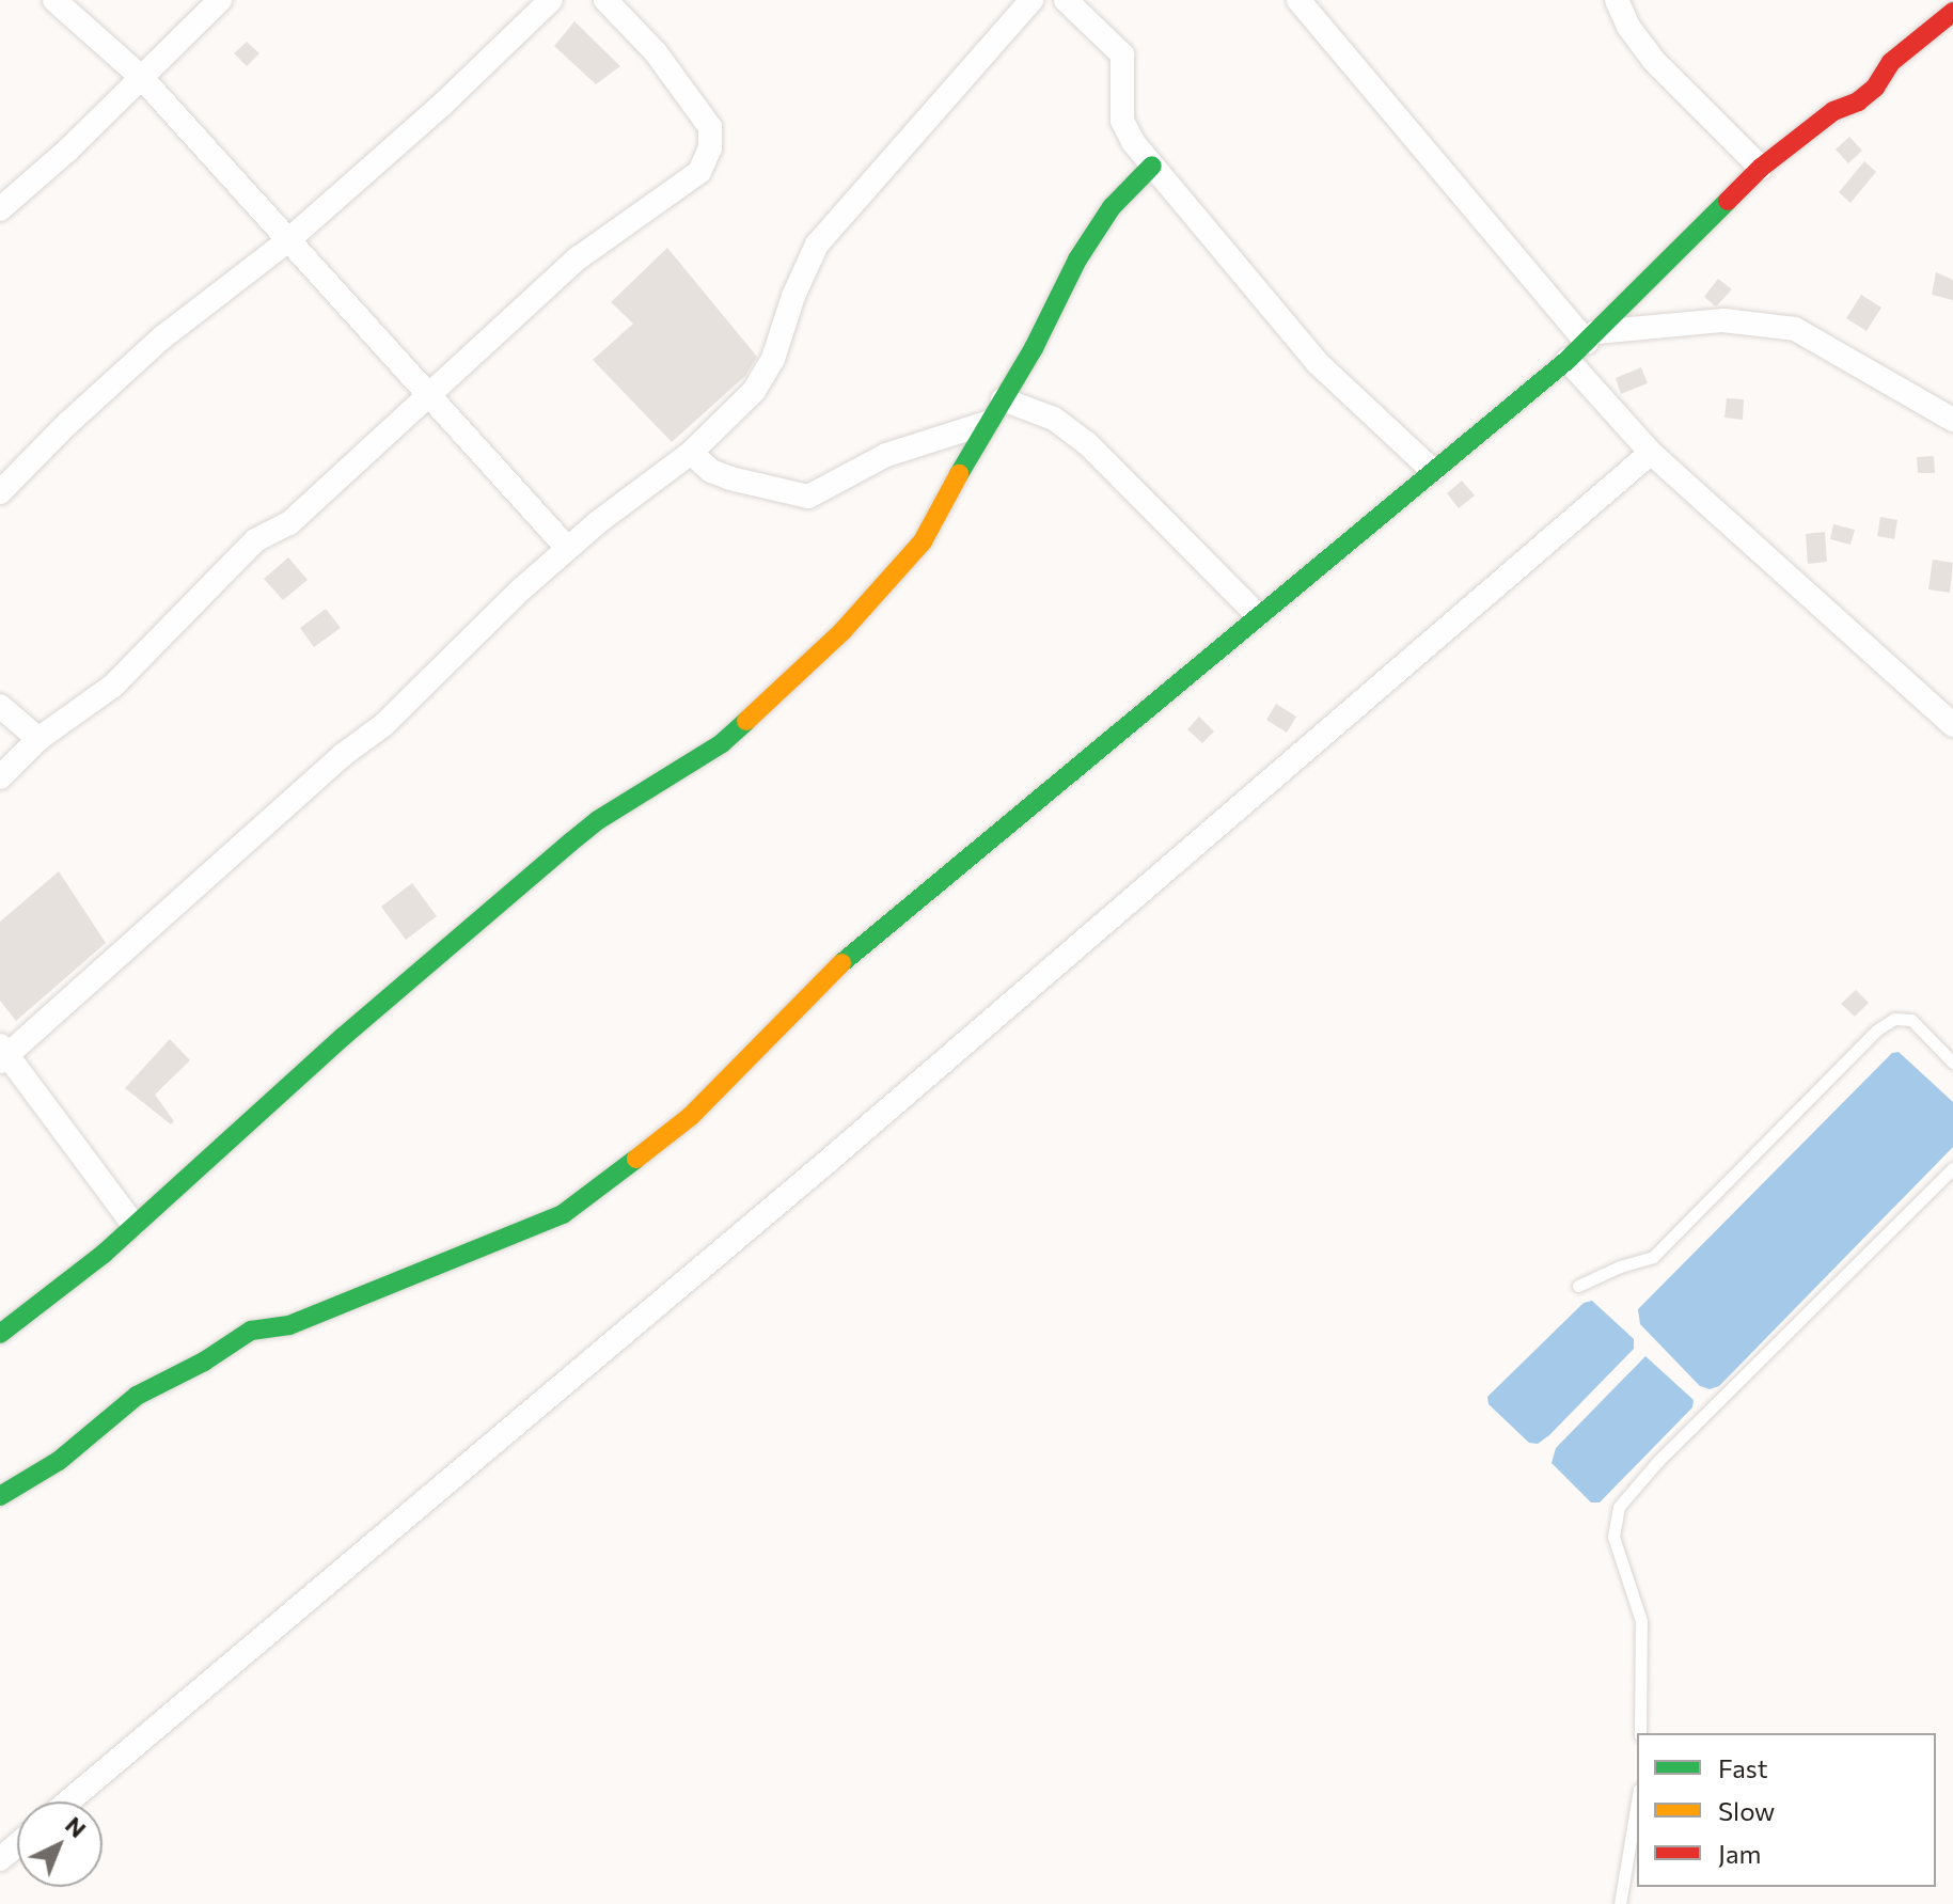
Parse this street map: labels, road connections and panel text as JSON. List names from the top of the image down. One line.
{"legend":["Fast","Slow","Jam"],"north":"top right"}
